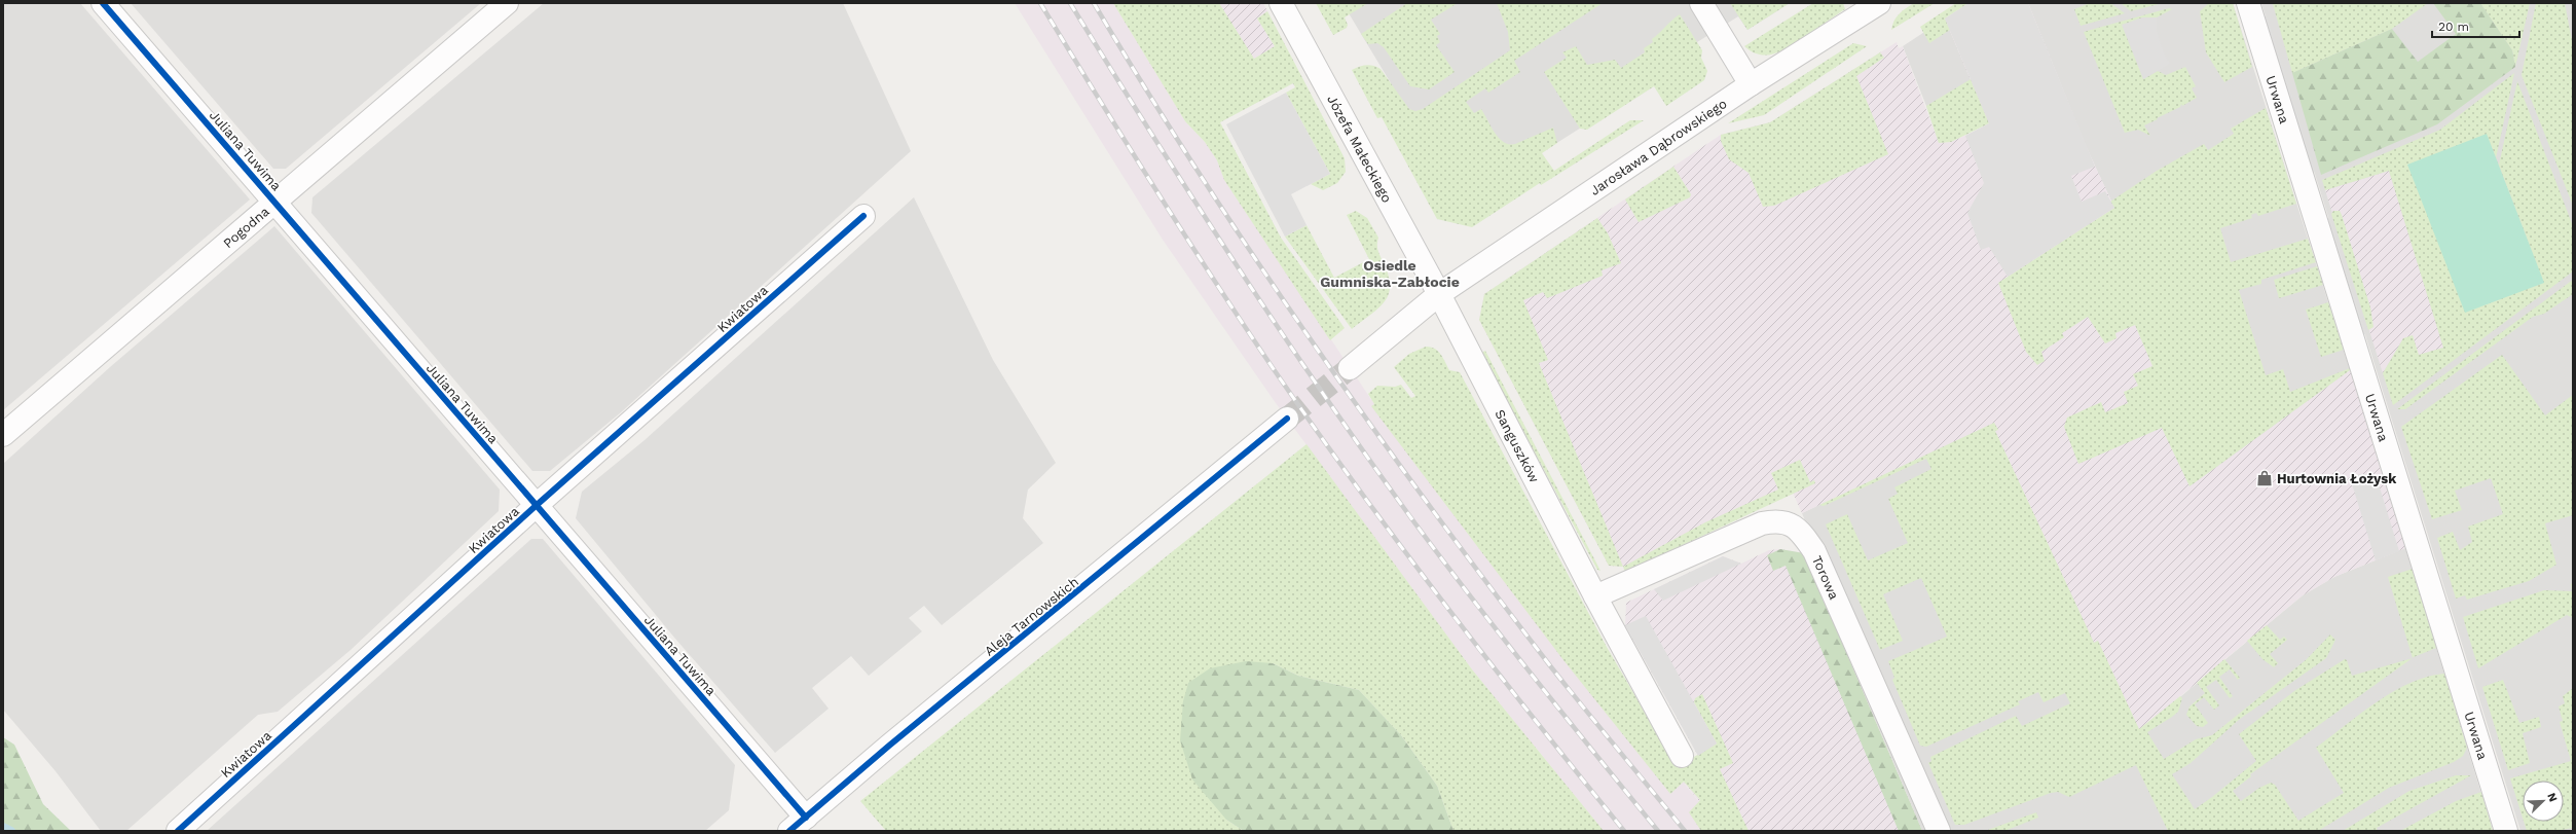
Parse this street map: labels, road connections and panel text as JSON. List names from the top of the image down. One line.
{"streets":{"street":["Urwana","Jarosława Dąbrowskiego","Józefa Małeckiego","Juliana Tuwima","Pogodna","Kwiatowa","Sanguszków","Torowa","Aleja Tarnowskich"]},"crossings":[["Jarosława Dąbrowskiego","Józefa Małeckiego"],["Jarosława Dąbrowskiego","Sanguszków"],["Józefa Małeckiego","Sanguszków"],["Juliana Tuwima","Pogodna"],["Juliana Tuwima","Kwiatowa"],["Juliana Tuwima","Aleja Tarnowskich"],["Sanguszków","Torowa"]],"districts":["Osiedle Gumniska-Zabłocie"],"places":{"shop":["Hurtownia Łożysk"]},"scale_bar":"20 m","north":"top right"}
